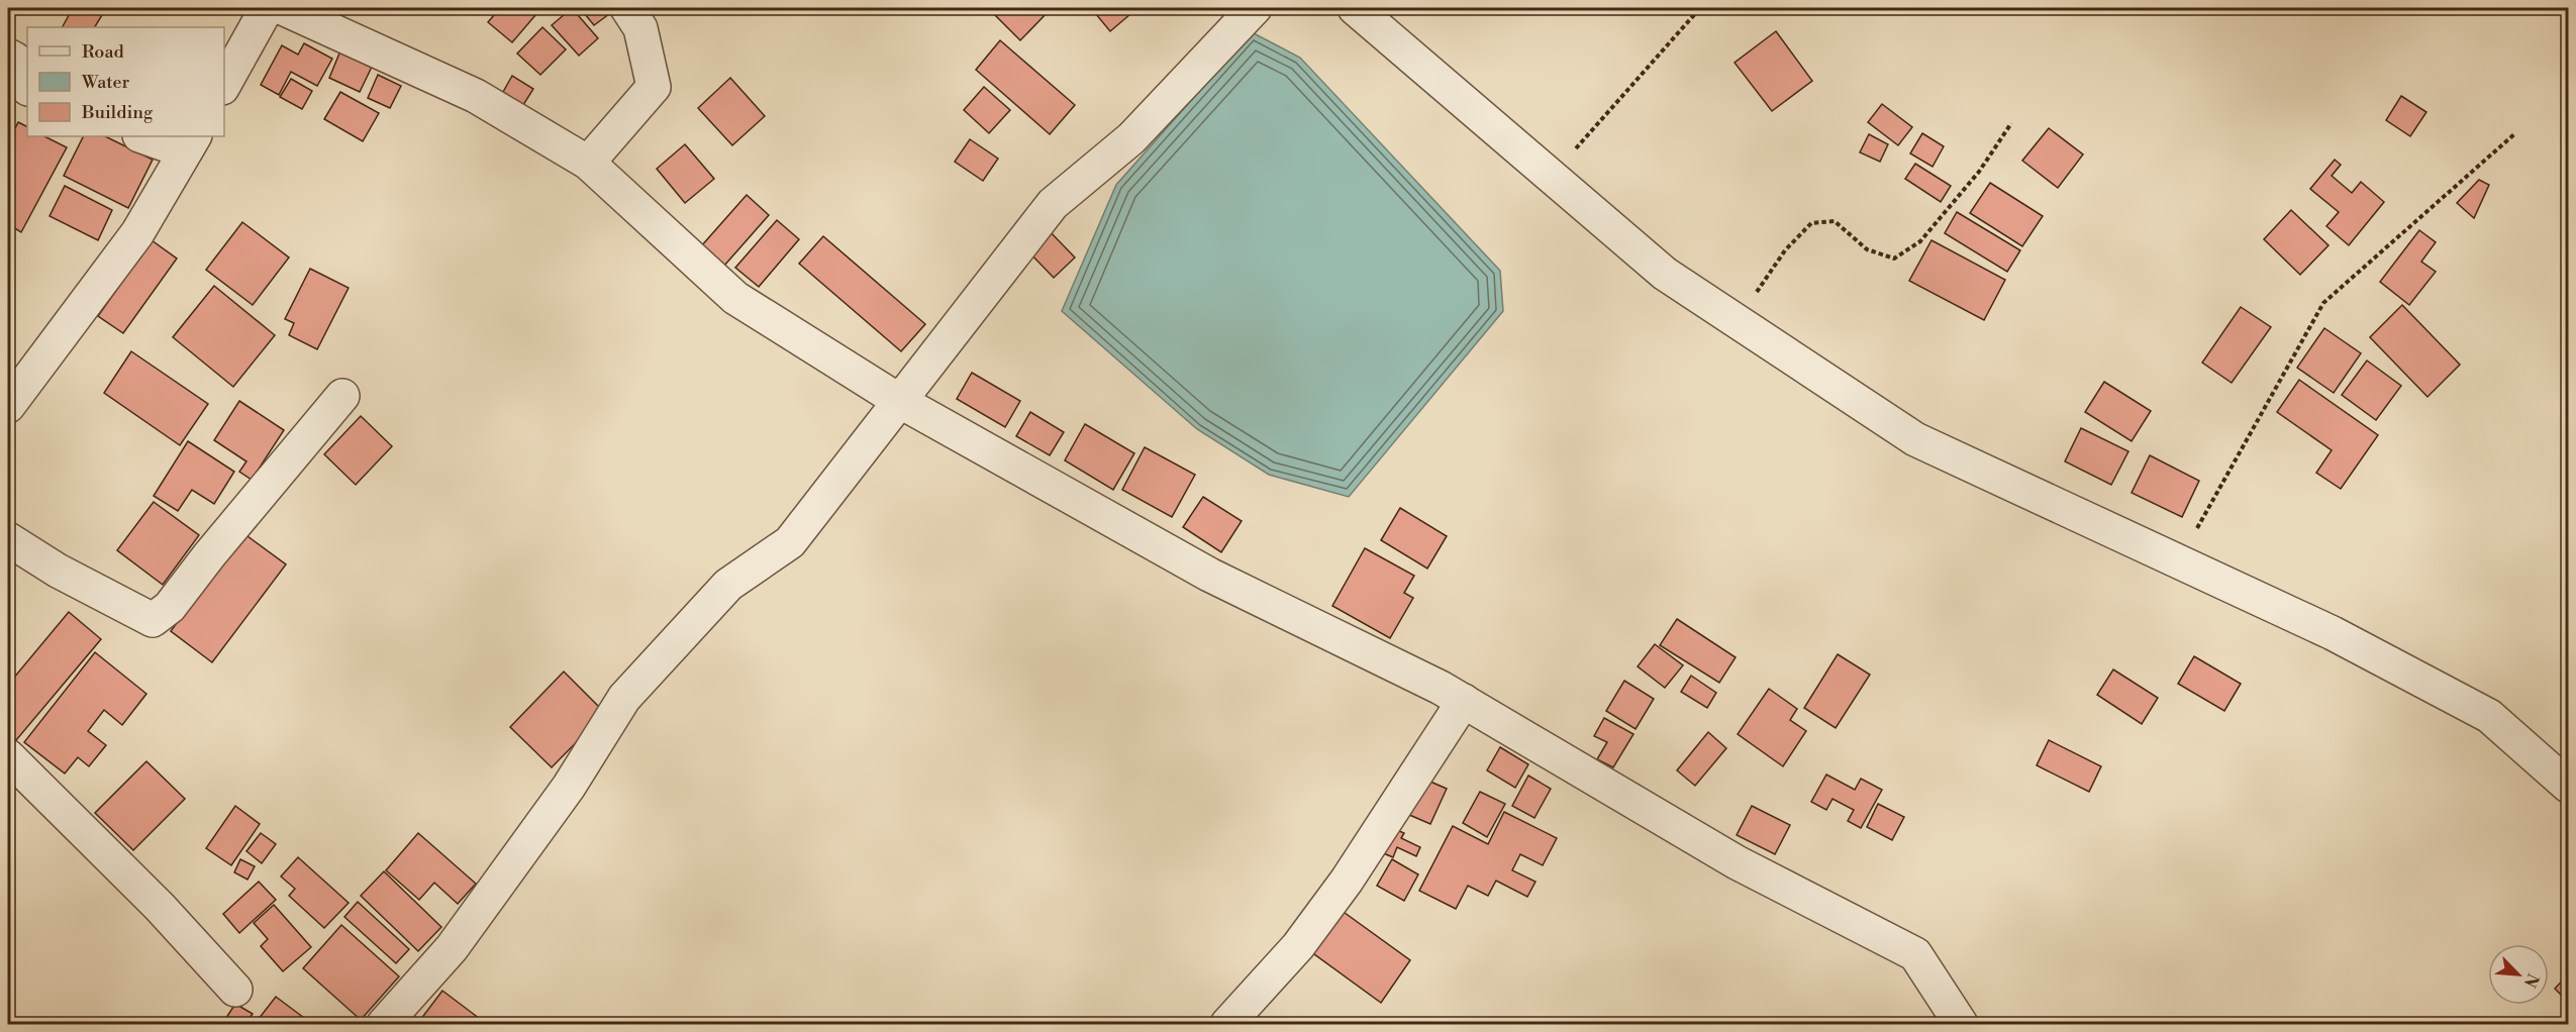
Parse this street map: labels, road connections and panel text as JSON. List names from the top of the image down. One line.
{"legend":["Road","Water","Building"],"north":"bottom right"}
